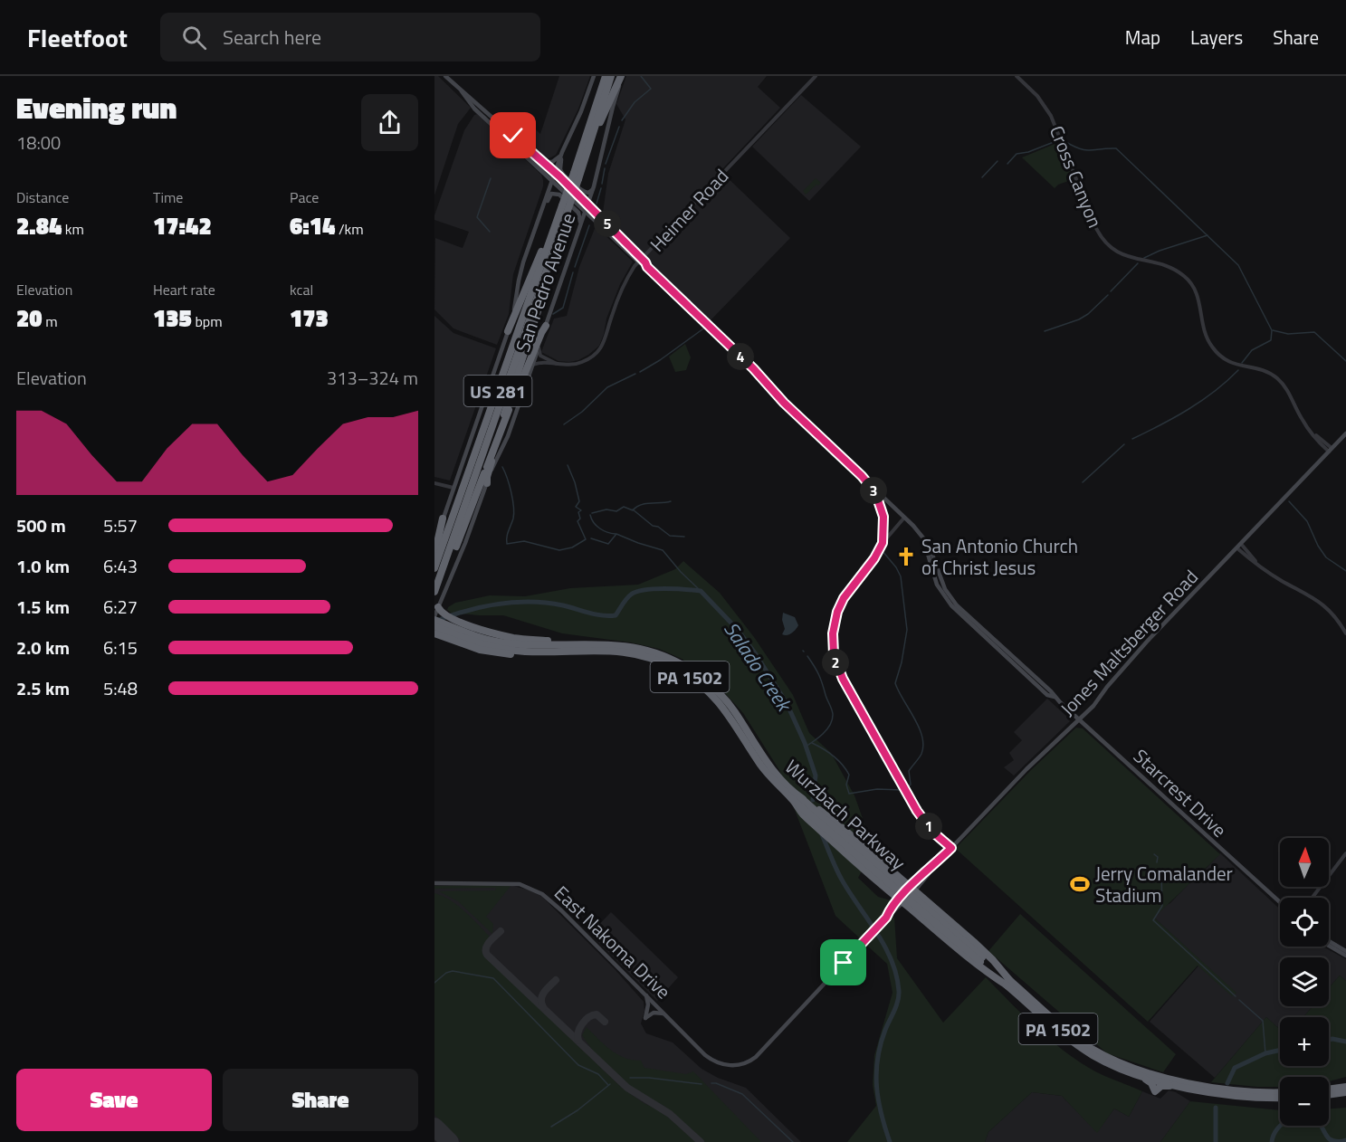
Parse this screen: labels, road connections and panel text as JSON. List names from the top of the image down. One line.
{"streets":{"highway":["US 281","PA 1502","Wurzbach Parkway"],"main road":["San Pedro Avenue","Jones Maltsberger Road","Starcrest Drive","East Nakoma Drive"],"street":["Cross Canyon","Heimer Road"]},"crossings":[["Cross Canyon","Jones Maltsberger Road"],["Heimer Road","San Pedro Avenue"],["Heimer Road","Starcrest Drive"],["San Pedro Avenue","Wurzbach Parkway"],["Jones Maltsberger Road","Starcrest Drive"],["Jones Maltsberger Road","East Nakoma Drive"]],"water":["Salado Creek"],"places":{"church":["San Antonio Church of Christ Jesus"],"sports":["Jerry Comalander Stadium"]},"north":"top","page":{"header":"Fleetfoot","search":"Search here","nav":["Map","Layers","Share"],"heading":["Evening run","18:00"],"stats":[["Distance","2.84 km"],["Time","17:42"],["Pace","6:14 /km"],["Elevation","20 m"],["Heart rate","135 bpm"],["kcal","173"]],"pins":["5","4","3","2","1"],"chart":["Elevation","313–324 m"],"list":[{"name":"500 m","note":"5:57"},{"name":"1.0 km","note":"6:43"},{"name":"1.5 km","note":"6:27"},{"name":"2.0 km","note":"6:15"},{"name":"2.5 km","note":"5:48"}],"map_buttons":["+","−"],"buttons":["Save","Share"]}}
